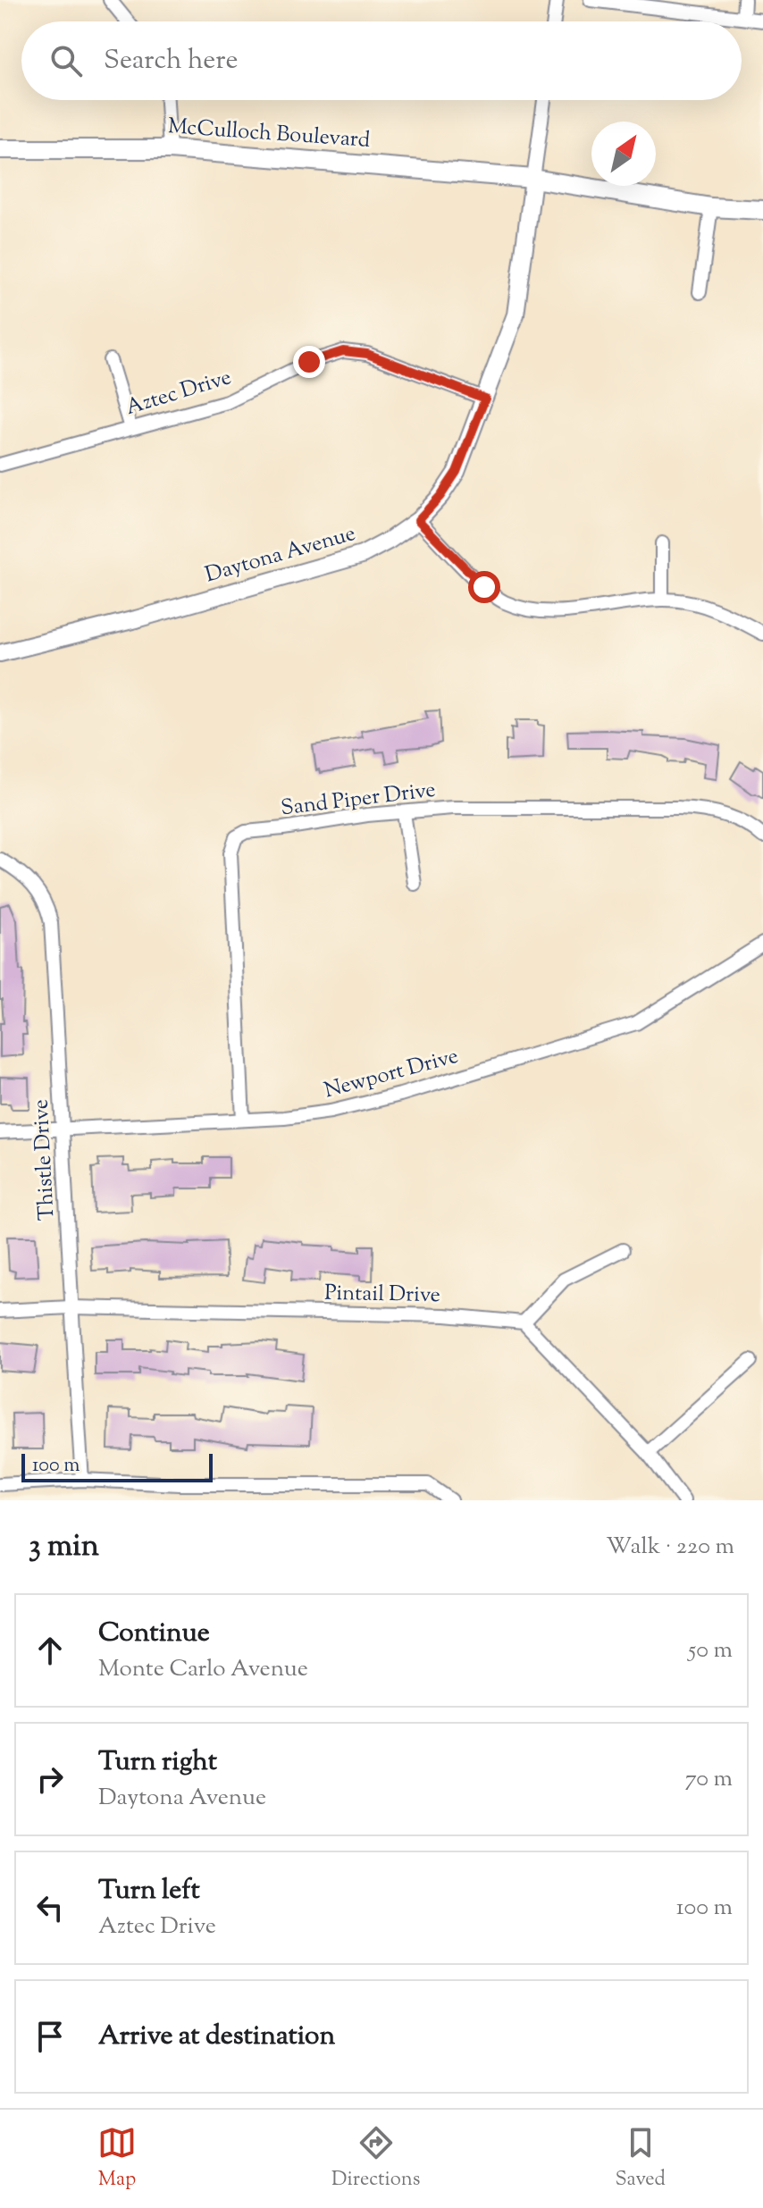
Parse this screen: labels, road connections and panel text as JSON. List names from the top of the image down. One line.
{"streets":{"main road":["McCulloch Boulevard"],"street":["Aztec Drive","Daytona Avenue","Sand Piper Drive","Newport Drive","Thistle Drive","Pintail Drive"]},"crossings":[["McCulloch Boulevard","Daytona Avenue"],["Aztec Drive","Daytona Avenue"],["Sand Piper Drive","Newport Drive"],["Newport Drive","Thistle Drive"],["Thistle Drive","Pintail Drive"]],"scale_bar":"100 m","north":"top right","page":{"search":"Search here","scale":"100 m","heading":["3 min","Walk · 220 m"],"list":[["Continue","Monte Carlo Avenue","50 m"],["Turn right","Daytona Avenue","70 m"],["Turn left","Aztec Drive","100 m"],"Arrive at destination"],"nav":["Map","Directions","Saved"]}}
